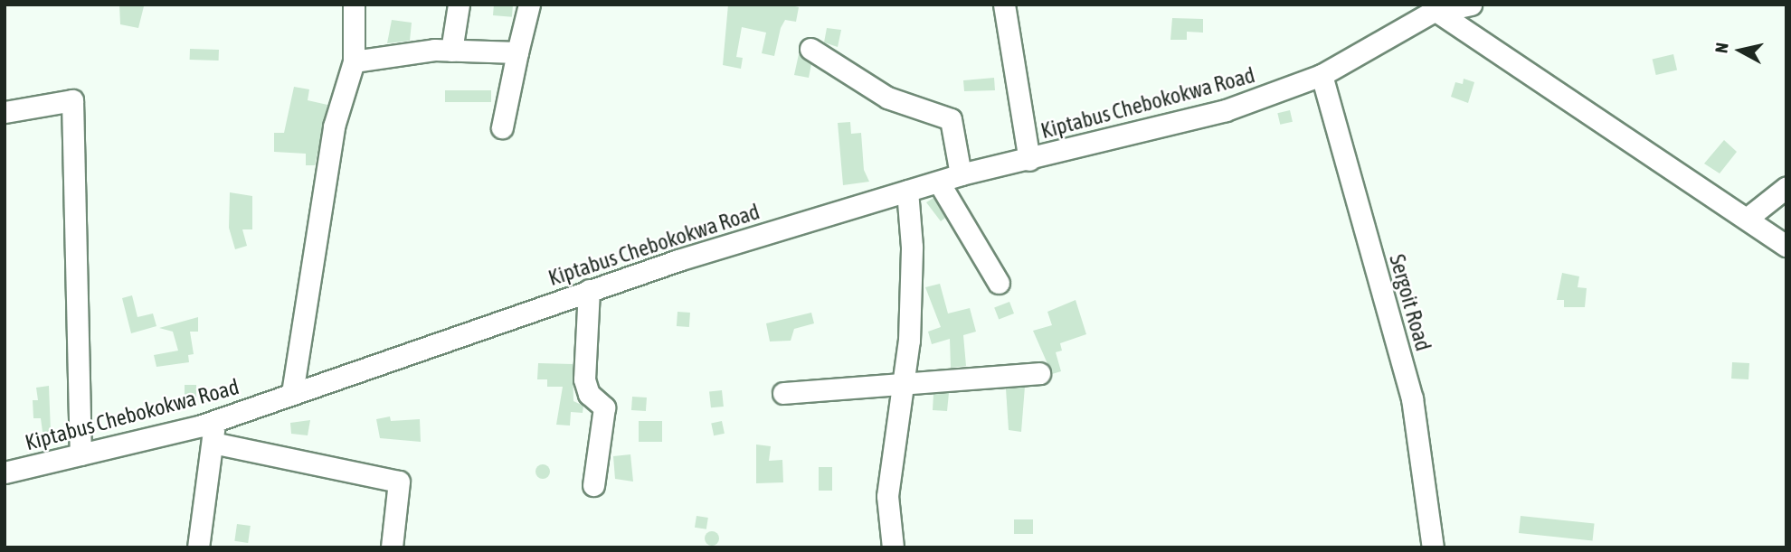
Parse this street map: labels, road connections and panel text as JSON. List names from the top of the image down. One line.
{"streets":{"street":["Kiptabus Chebokokwa Road","Sergoit Road"]},"crossings":[["Kiptabus Chebokokwa Road","Sergoit Road"]],"north":"left"}
